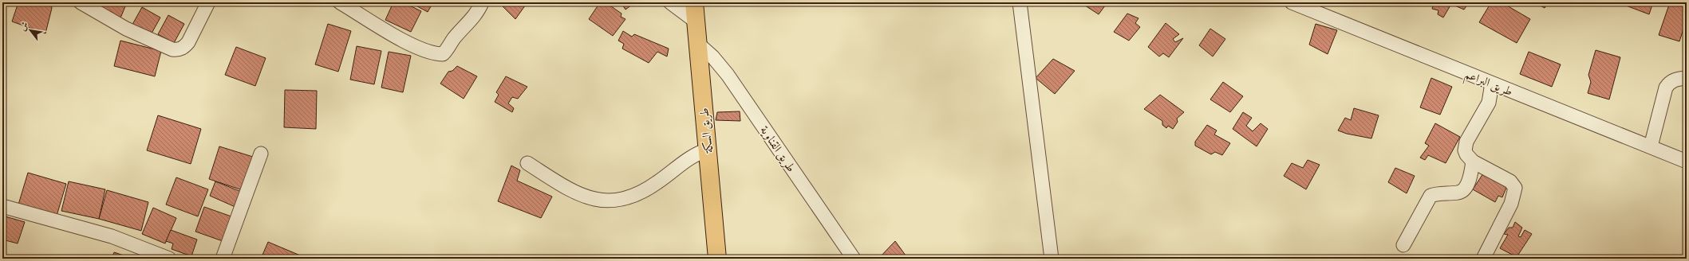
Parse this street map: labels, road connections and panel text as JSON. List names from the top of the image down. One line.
{"streets":{"main road":["طريق السكة"],"street":["طريق البراعم","طريق القناوية"]},"crossings":[["طريق السكة","طريق القناوية"]],"north":"top left"}
